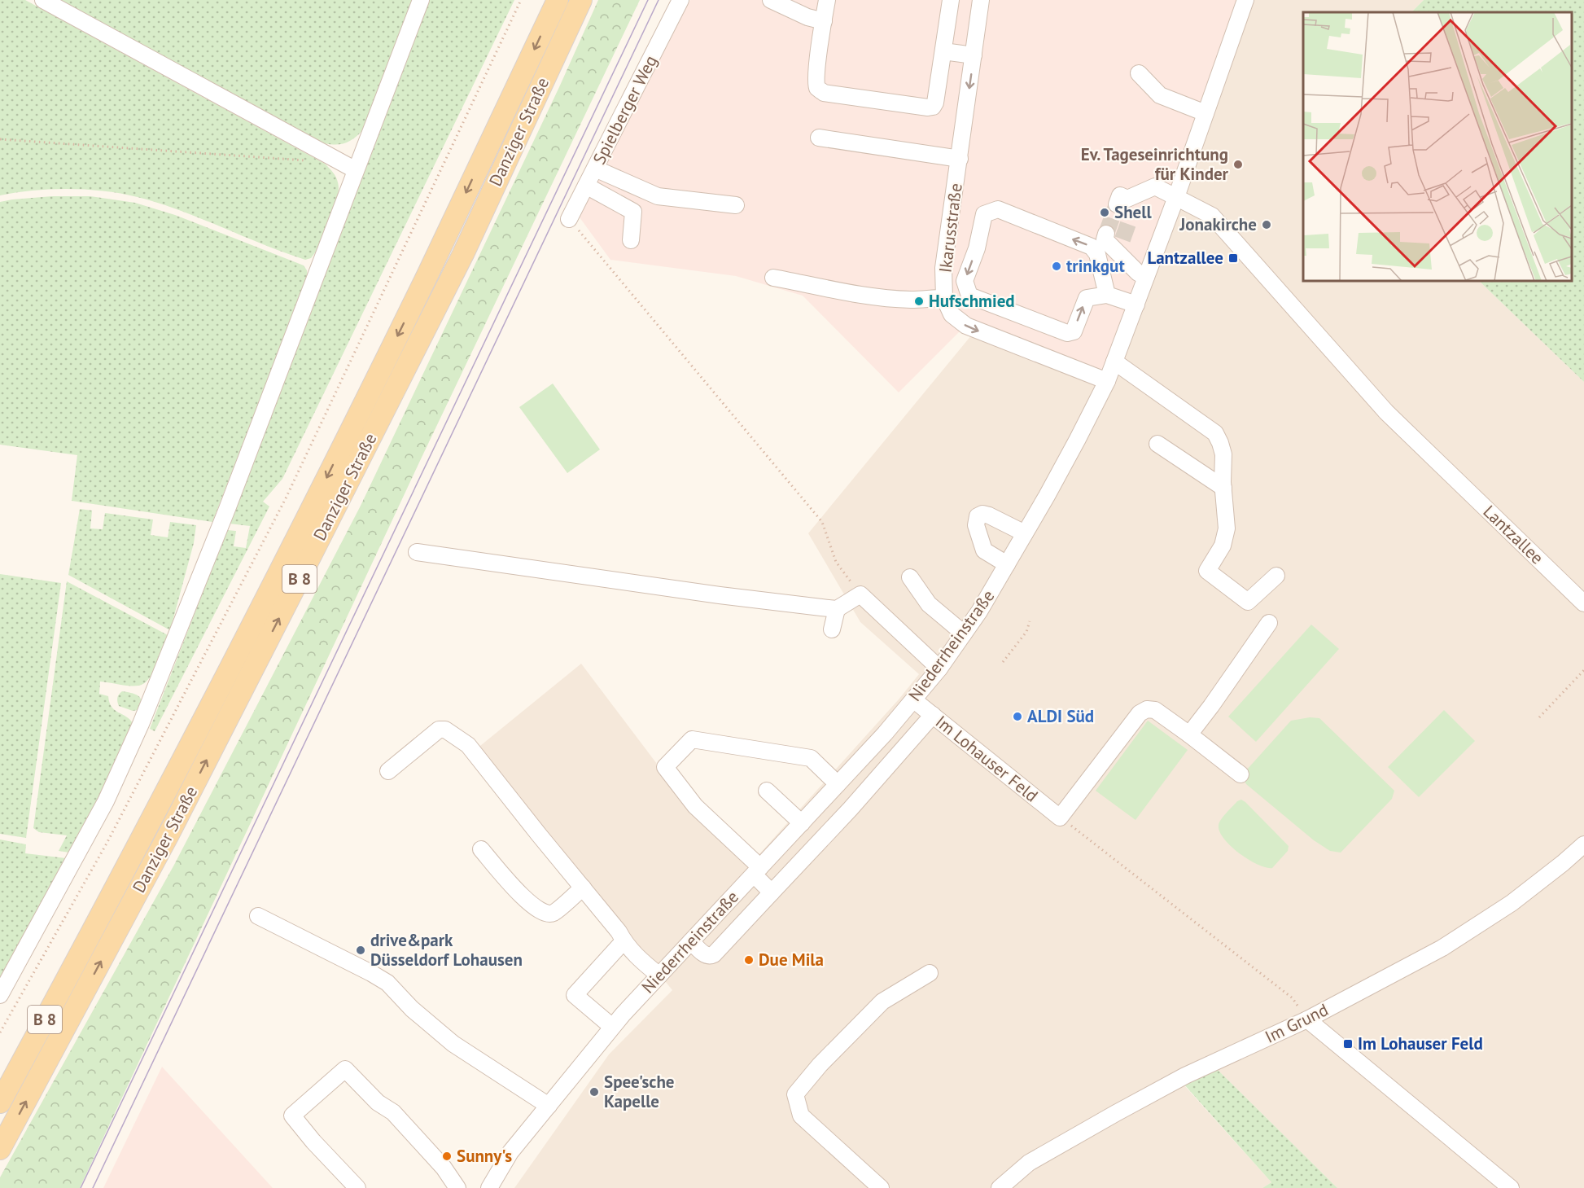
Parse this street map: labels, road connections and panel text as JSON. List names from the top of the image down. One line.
{"streets":{"main road":["Danziger Straße","B 8"],"street":["Spielberger Weg","Ikarusstraße","Lantzallee","Niederrheinstraße","Im Lohauser Feld","Im Grund"]},"crossings":[["Ikarusstraße","Niederrheinstraße"],["Lantzallee","Niederrheinstraße"],["Niederrheinstraße","Im Lohauser Feld"]],"one_way":["Ikarusstraße"],"places":{"other":["Ev. Tageseinrichtung für Kinder","Shell","Jonakirche","trinkgut","Hufschmied","ALDI Süd","drive&park Düsseldorf Lohausen","Due Mila","Spee'sche Kapelle","Sunny's"],"transit":["Lantzallee","Im Lohauser Feld"]}}
